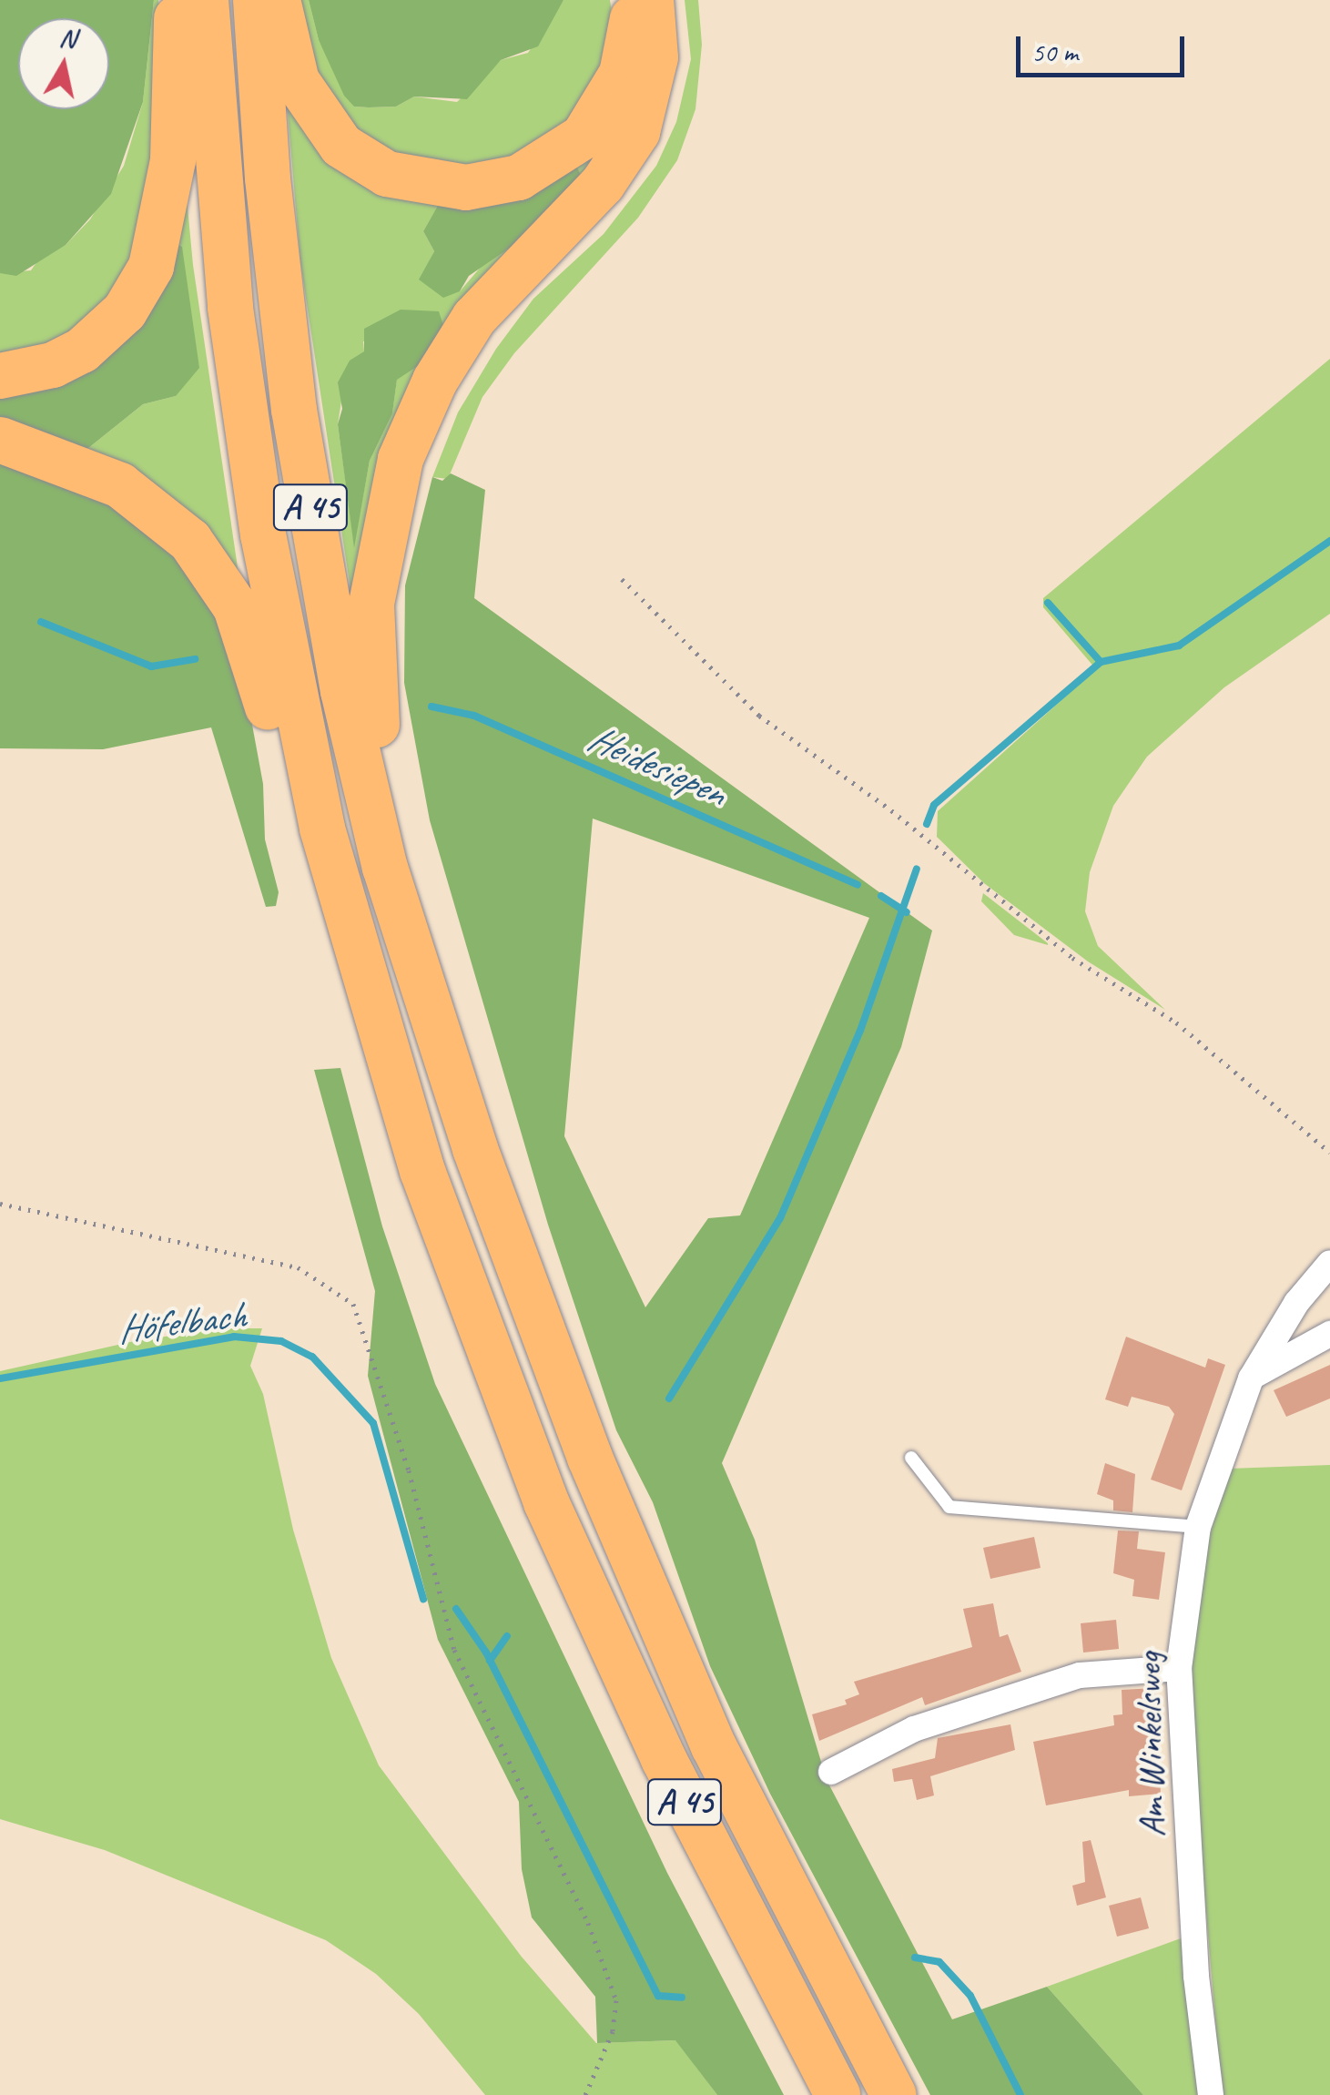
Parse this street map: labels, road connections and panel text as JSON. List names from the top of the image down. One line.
{"streets":{"highway":["A 45"],"street":["Am Winkelsweg"]},"water":["Heidesiepen","Höfelbach"],"scale_bar":"50 m","north":"top"}
